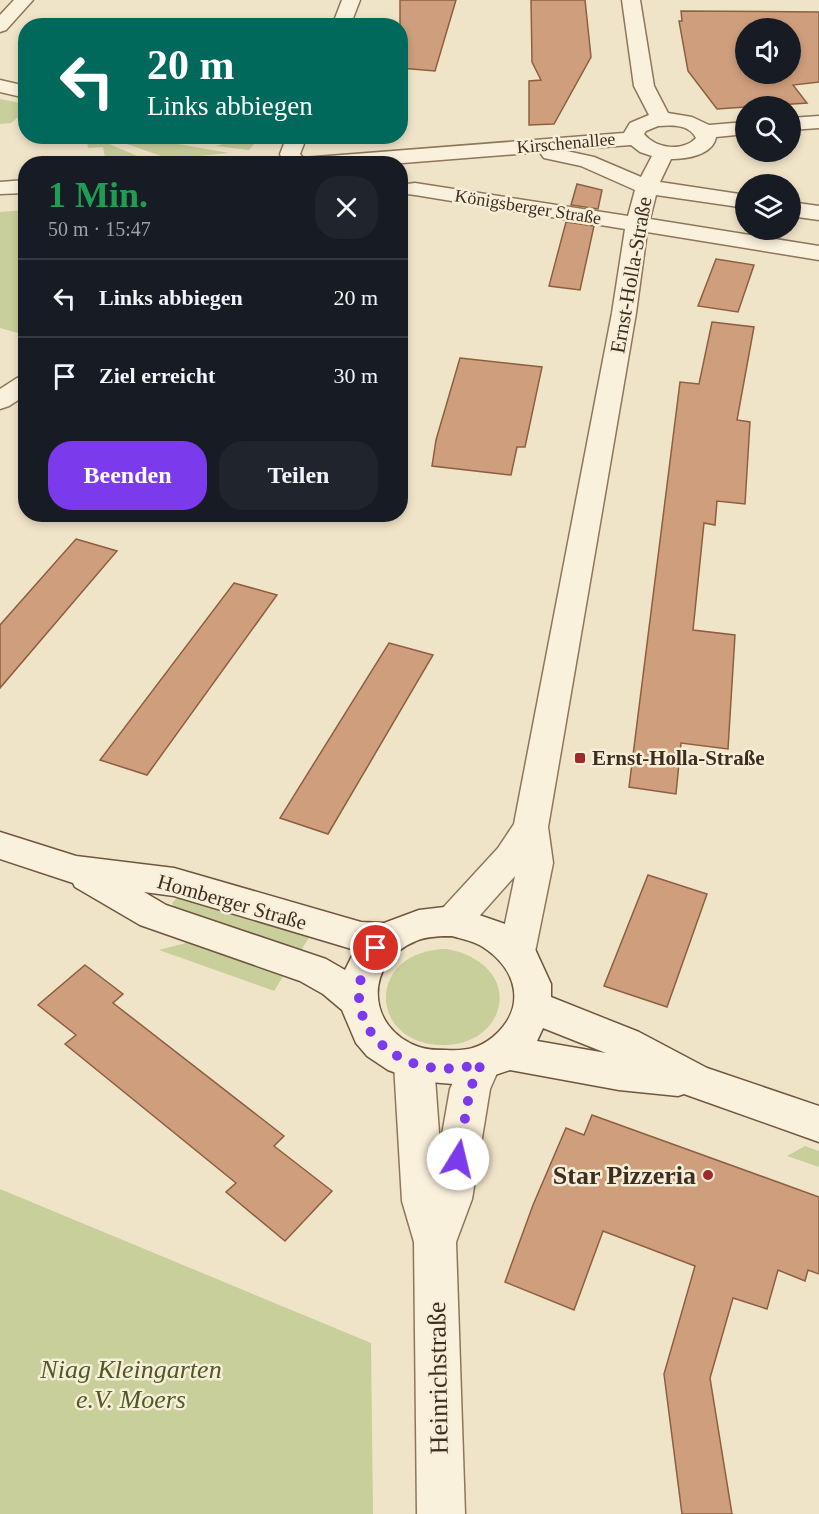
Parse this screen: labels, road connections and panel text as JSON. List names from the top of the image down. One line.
{"streets":{"street":["Kirschenallee","Königsberger Straße","Ernst-Holla-Straße","Homberger Straße","Heinrichstraße"]},"crossings":[["Kirschenallee","Ernst-Holla-Straße"],["Königsberger Straße","Ernst-Holla-Straße"],["Ernst-Holla-Straße","Homberger Straße"],["Ernst-Holla-Straße","Heinrichstraße"],["Homberger Straße","Heinrichstraße"]],"parks":["Niag Kleingarten e.V. Moers"],"places":{"transit":["Ernst-Holla-Straße"],"other":["Star Pizzeria"]},"page":{"turn":["20 m","Links abbiegen"],"heading":["1 Min.","50 m · 15:47"],"list":[{"name":"Links abbiegen","value":"20 m"},{"name":"Ziel erreicht","value":"30 m"}],"buttons":["Beenden","Teilen"]}}
